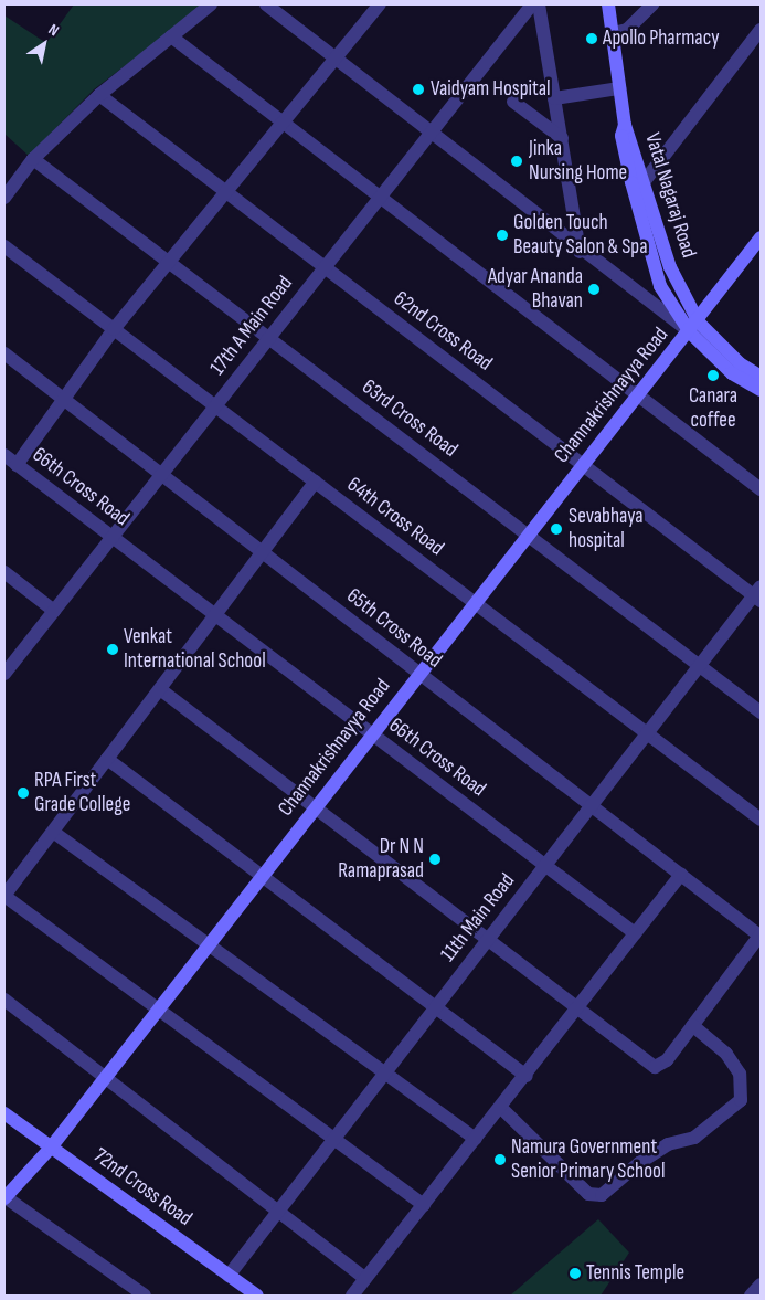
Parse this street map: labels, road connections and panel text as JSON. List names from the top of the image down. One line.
{"streets":{"street":["Vatal Nagaraj Road","17th A Main Road","62nd Cross Road","Channakrishnayya Road","63rd Cross Road","66th Cross Road","64th Cross Road","65th Cross Road","11th Main Road","72nd Cross Road"]},"crossings":[["Vatal Nagaraj Road","Channakrishnayya Road"],["17th A Main Road","62nd Cross Road"],["17th A Main Road","63rd Cross Road"],["17th A Main Road","66th Cross Road"],["17th A Main Road","64th Cross Road"],["17th A Main Road","65th Cross Road"],["62nd Cross Road","Channakrishnayya Road"],["62nd Cross Road","11th Main Road"],["Channakrishnayya Road","63rd Cross Road"],["Channakrishnayya Road","66th Cross Road"],["Channakrishnayya Road","64th Cross Road"],["Channakrishnayya Road","65th Cross Road"],["Channakrishnayya Road","72nd Cross Road"],["63rd Cross Road","11th Main Road"],["66th Cross Road","11th Main Road"],["64th Cross Road","11th Main Road"],["65th Cross Road","11th Main Road"],["11th Main Road","72nd Cross Road"]],"places":["Apollo Pharmacy","Vaidyam Hospital","Jinka Nursing Home","Golden Touch Beauty Salon & Spa","Adyar Ananda Bhavan","Canara coffee","Sevabhaya hospital","Venkat International School","RPA First Grade College","Dr N N Ramaprasad","Namura Government Senior Primary School","Tennis Temple"],"north":"top right"}
